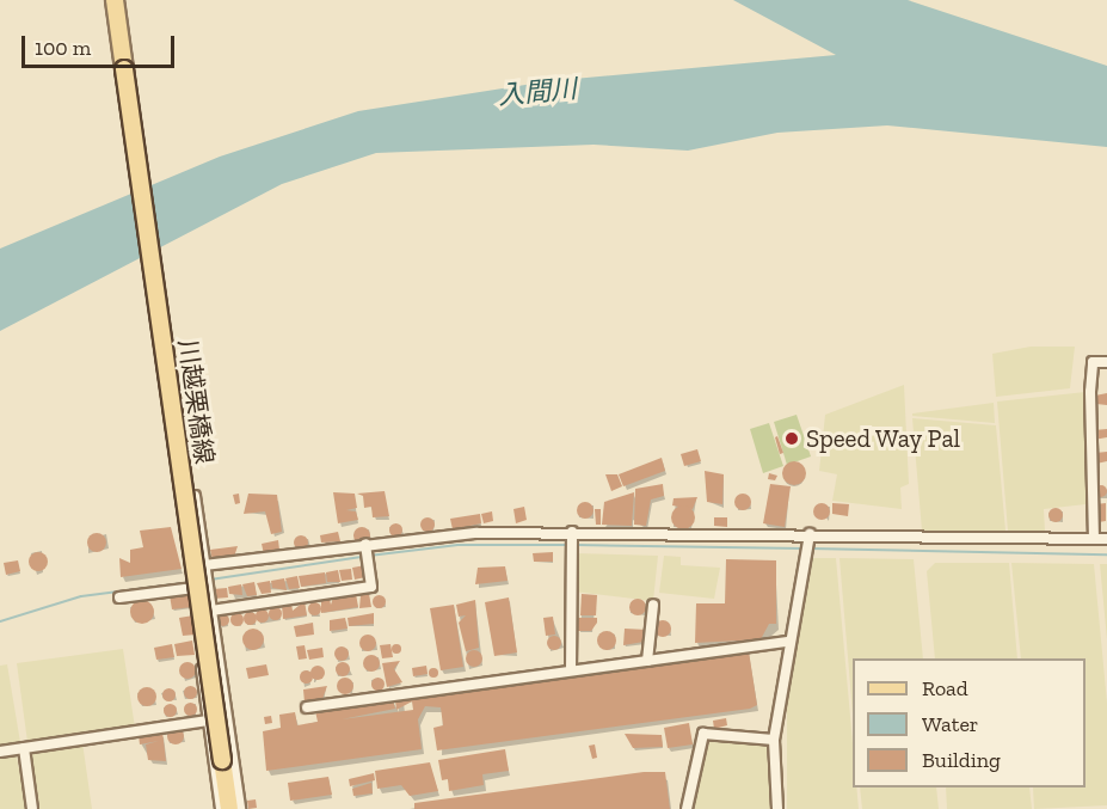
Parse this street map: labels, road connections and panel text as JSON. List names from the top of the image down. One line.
{"streets":{"main road":["川越栗橋線"]},"water":["入間川"],"places":["Speed Way Pal"],"legend":["Road","Water","Building"],"scale_bar":"100 m"}
